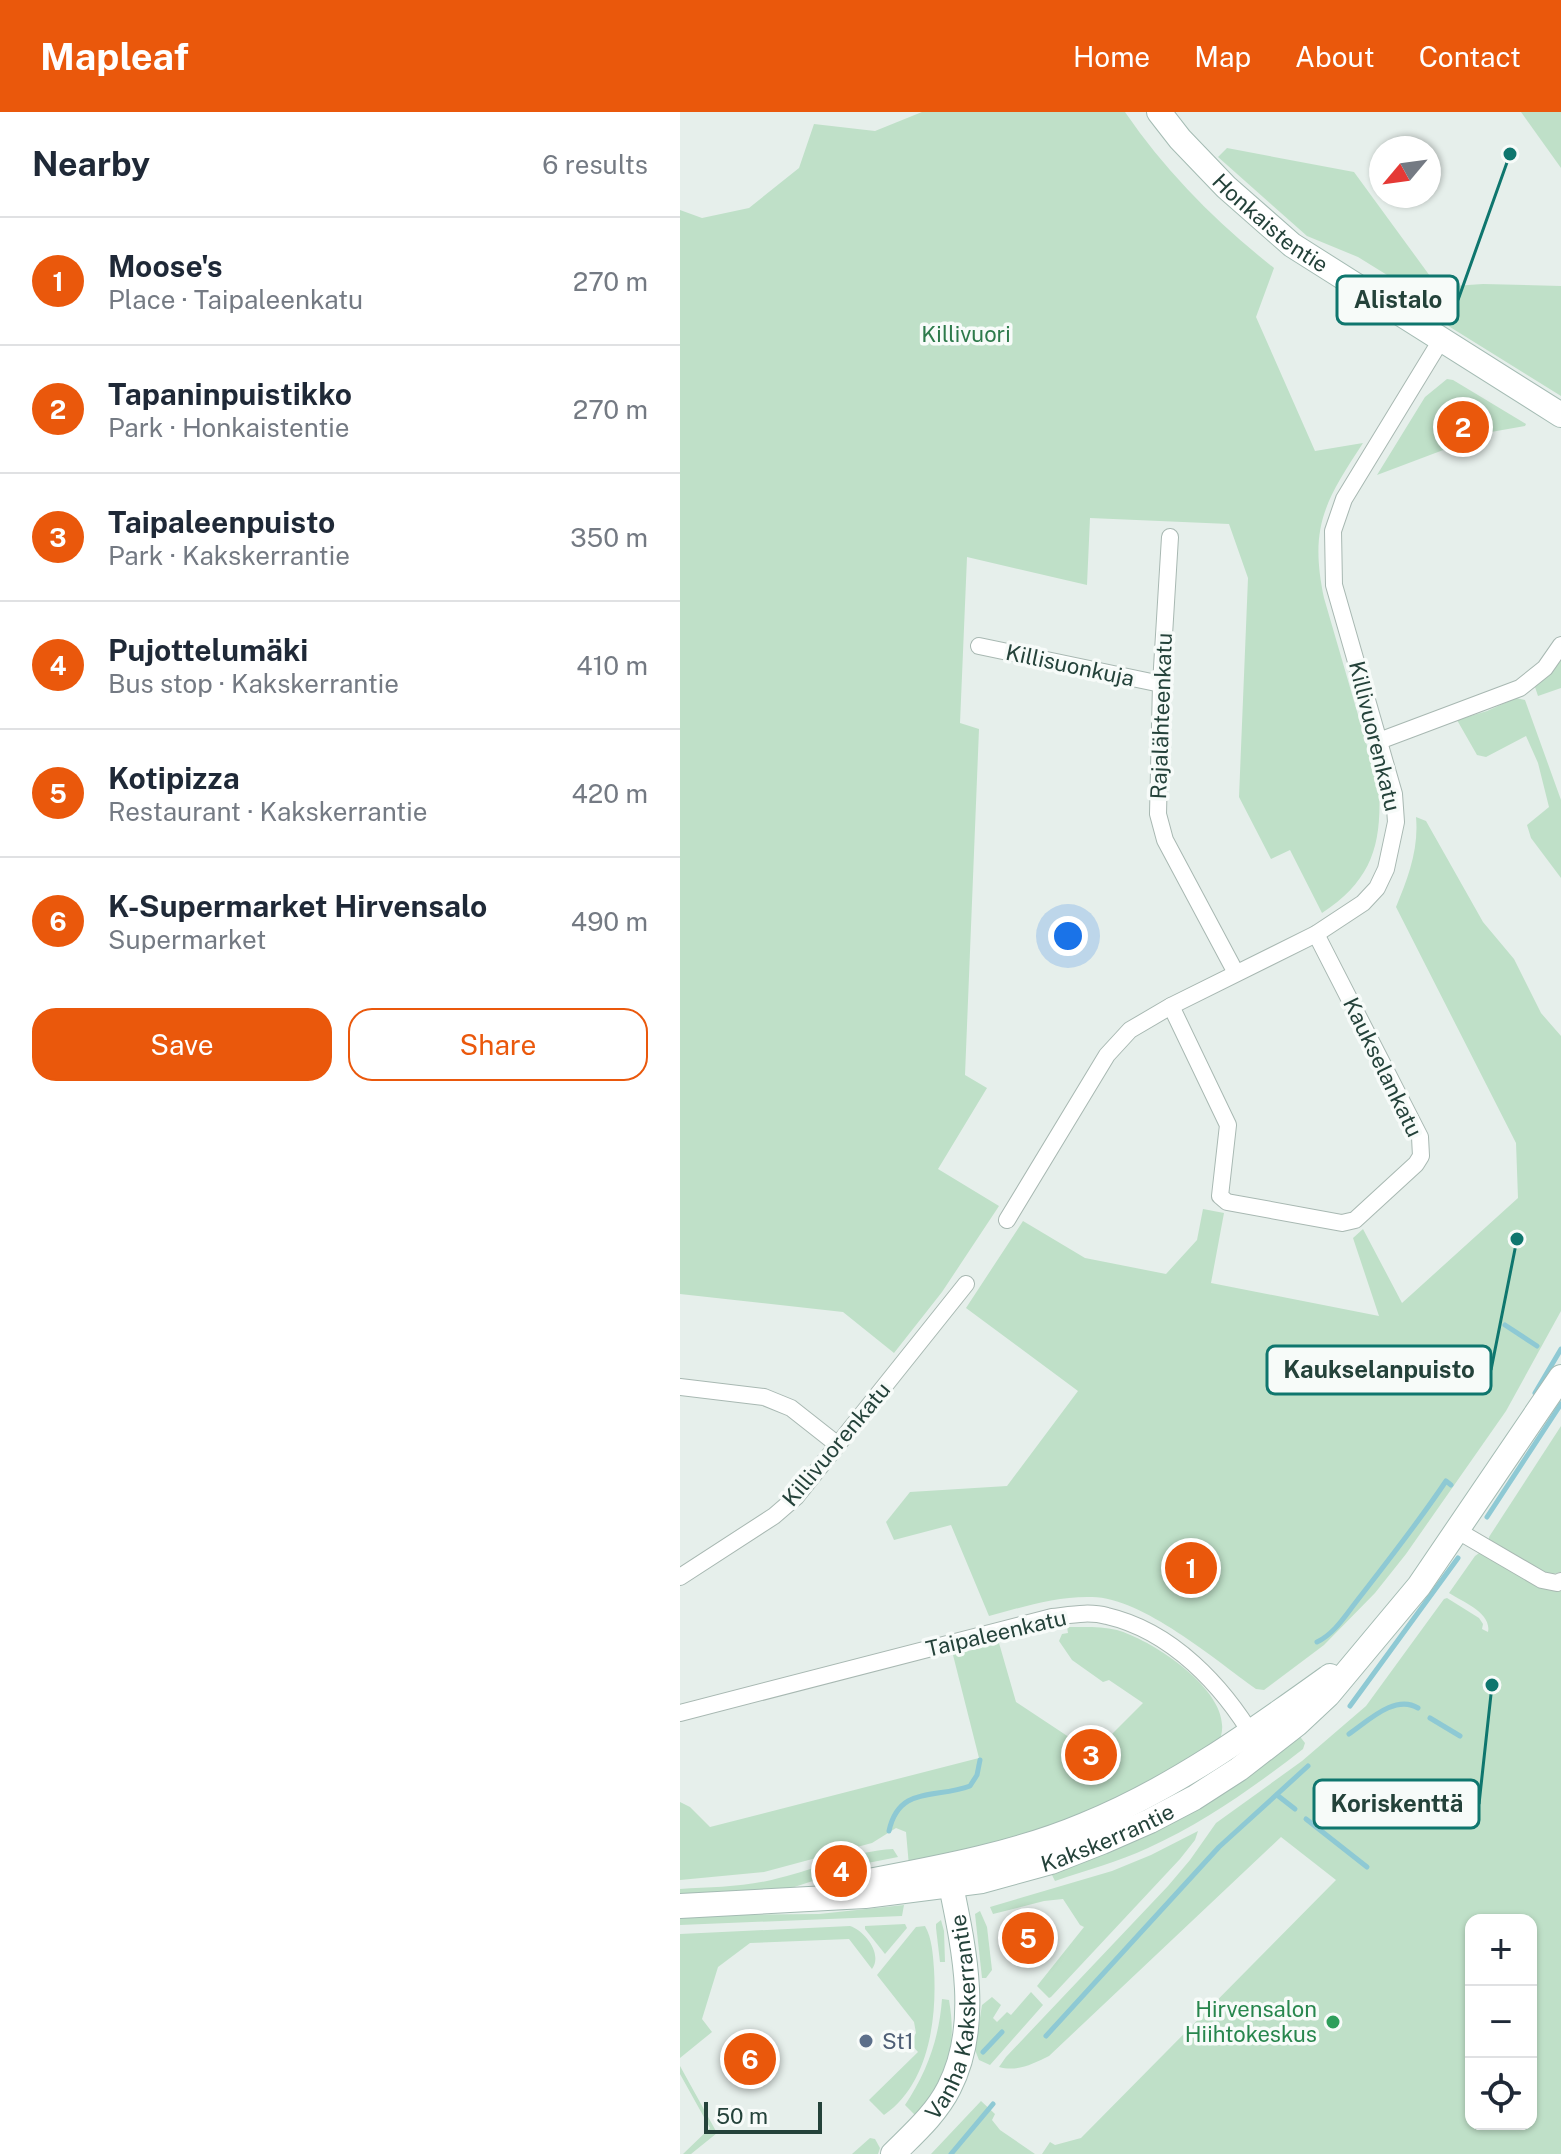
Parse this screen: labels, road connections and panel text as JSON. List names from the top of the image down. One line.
{"streets":{"main road":["Honkaistentie","Kakskerrantie","Vanha Kakskerrantie"],"street":["Killisuonkuja","Rajalähteenkatu","Killivuorenkatu","Kaukselankatu","Taipaleenkatu"]},"crossings":[["Honkaistentie","Killivuorenkatu"],["Killisuonkuja","Rajalähteenkatu"],["Rajalähteenkatu","Killivuorenkatu"],["Killivuorenkatu","Kaukselankatu"],["Taipaleenkatu","Kakskerrantie"],["Kakskerrantie","Vanha Kakskerrantie"]],"parks":["Killivuori"],"places":["Alistalo","Kaukselanpuisto","Koriskenttä","Hirvensalon Hiihtokeskus","St1"],"scale_bar":"50 m","north":"bottom left","page":{"header":"Mapleaf","nav":["Home","Map","About","Contact"],"heading":["Nearby","6 results"],"list":[{"mark":"1","name":"Moose's","note":"Place · Taipaleenkatu","value":"270 m"},{"mark":"2","name":"Tapaninpuistikko","note":"Park · Honkaistentie","value":"270 m"},{"mark":"3","name":"Taipaleenpuisto","note":"Park · Kakskerrantie","value":"350 m"},{"mark":"4","name":"Pujottelumäki","note":"Bus stop · Kakskerrantie","value":"410 m"},{"mark":"5","name":"Kotipizza","note":"Restaurant · Kakskerrantie","value":"420 m"},{"mark":"6","name":"K-Supermarket Hirvensalo","note":"Supermarket","value":"490 m"}],"pins":["2","1","3","4","5","6"],"buttons":["Save","Share"],"map_buttons":["+","−"],"scale":"50 m"}}
